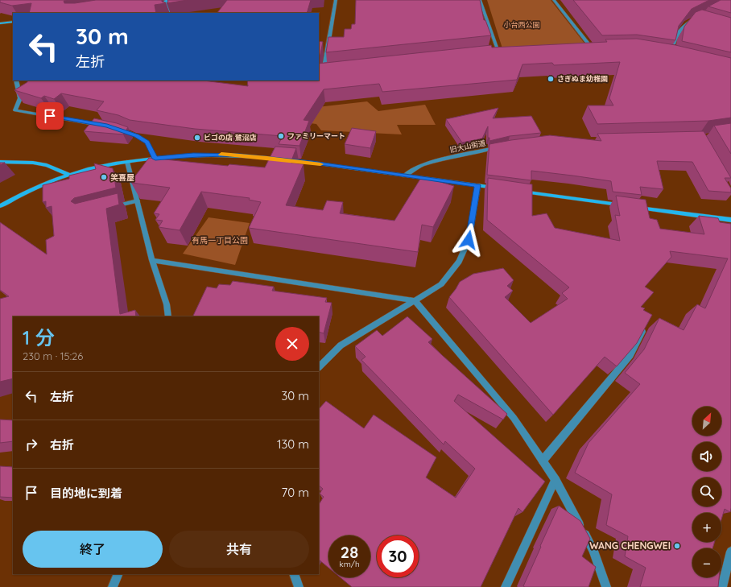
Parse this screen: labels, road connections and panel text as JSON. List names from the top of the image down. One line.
{"streets":{"street":["旧大山街道"]},"parks":["小台西公園","有馬一丁目公園"],"places":["さぎぬま幼稚園","ファミリーマート","ビゴの店 鷺沼店","笑喜屋","WANG CHENGWEI"],"north":"top right","page":{"turn":["30 m","左折"],"heading":["1 分","230 m · 15:26"],"list":[{"name":"左折","value":"30 m"},{"name":"右折","value":"130 m"},{"name":"目的地に到着","value":"70 m"}],"map_buttons":["+","−"],"buttons":["終了","共有"],"speed":"28 km/h","limit":"30"}}
